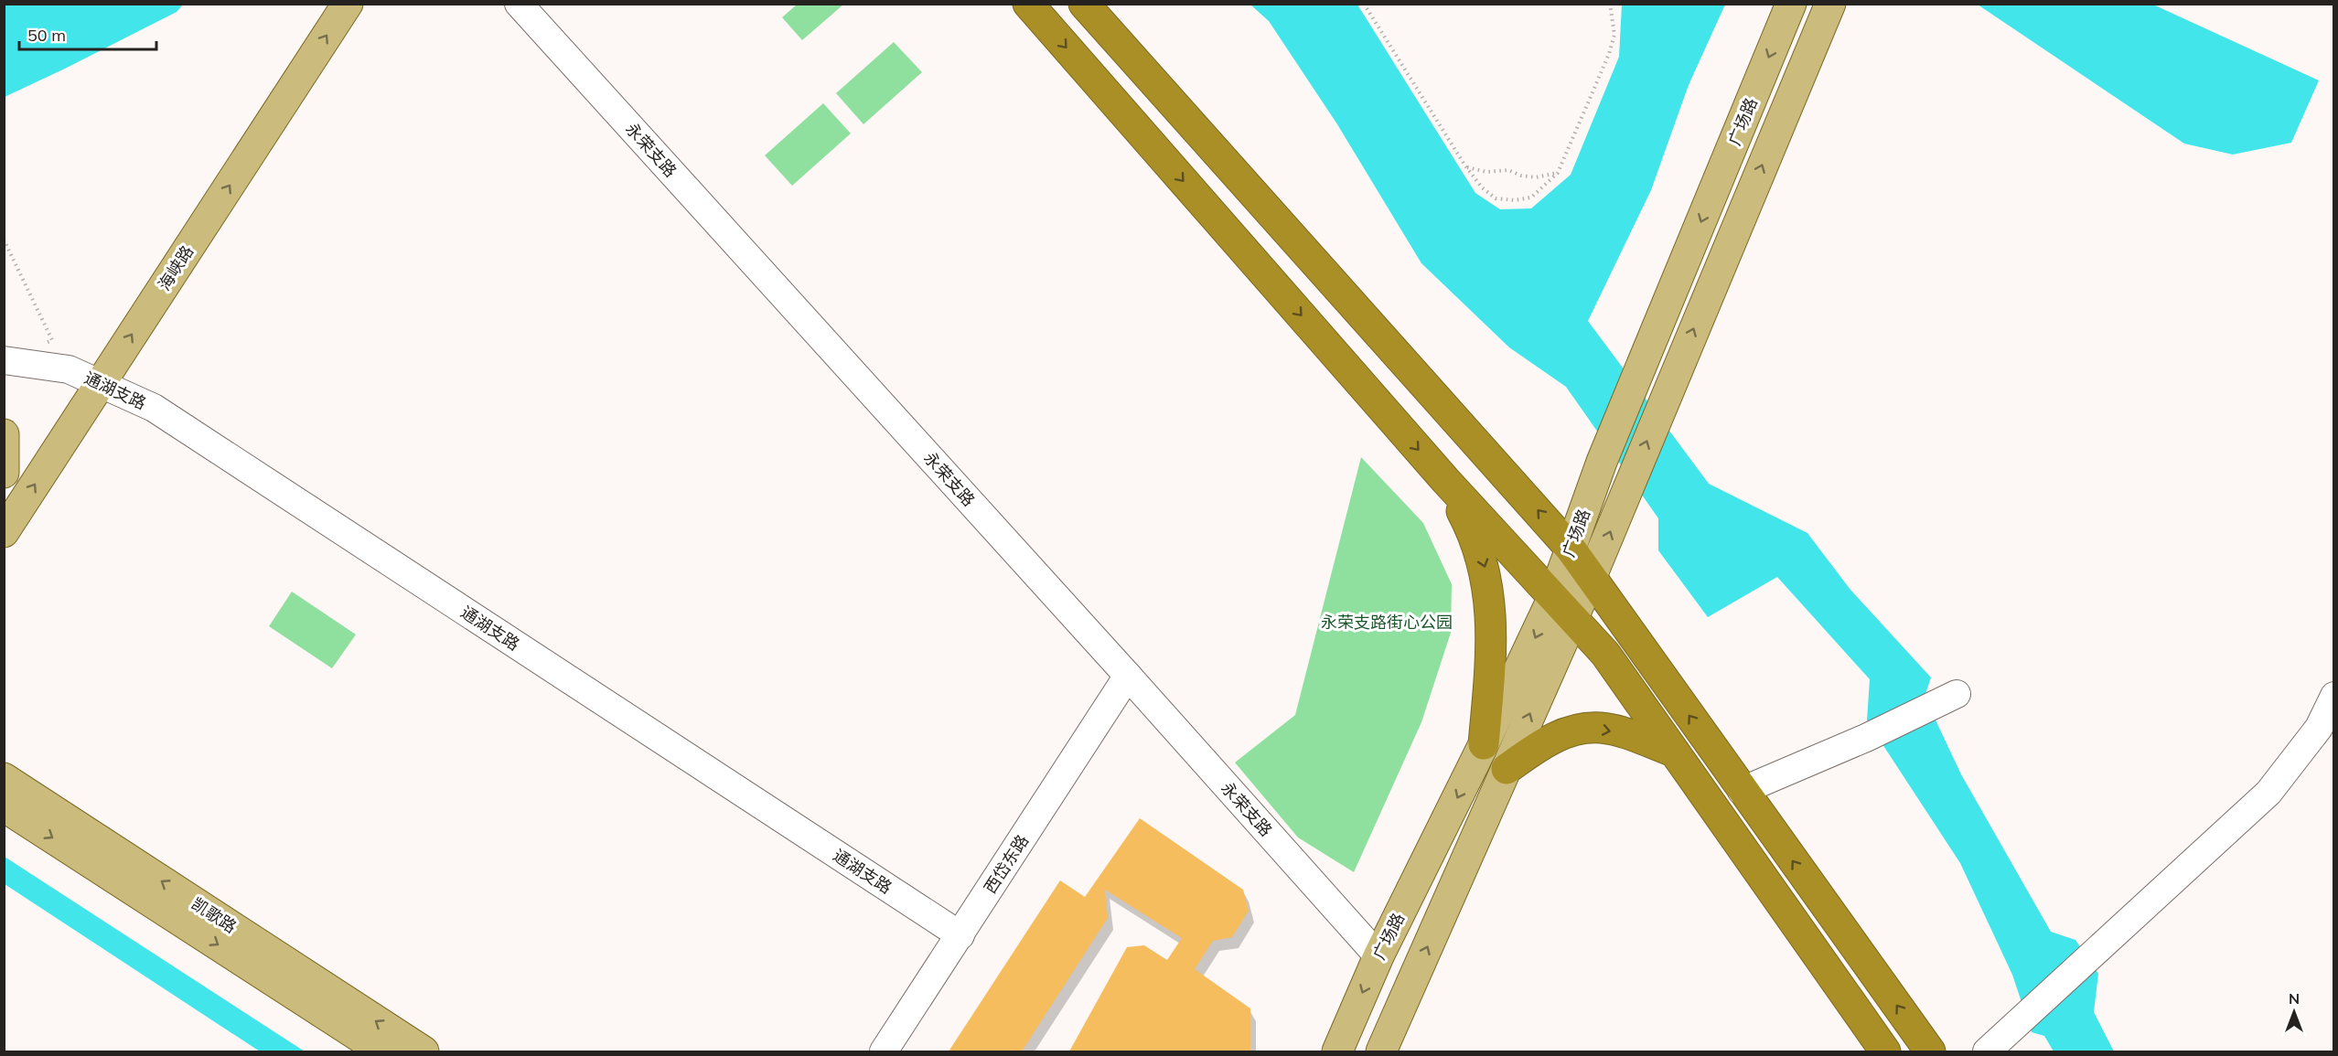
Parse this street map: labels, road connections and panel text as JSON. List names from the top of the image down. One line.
{"streets":{"main road":["广场路","海峡路","凯歌路"],"street":["永荣支路","通湖支路","西岱东路"]},"crossings":[["广场路","永荣支路"],["永荣支路","西岱东路"],["海峡路","通湖支路"],["通湖支路","西岱东路"]],"parks":["永荣支路街心公园"],"scale_bar":"50 m","north":"top"}
